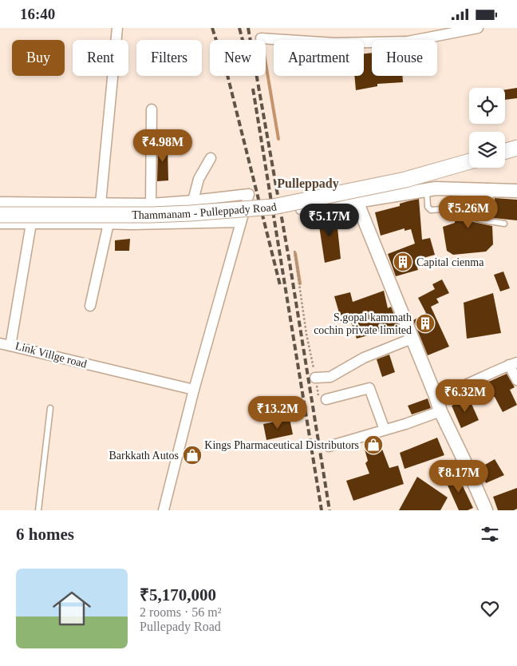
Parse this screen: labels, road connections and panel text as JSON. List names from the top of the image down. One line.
{"streets":{"main road":["Thammanam - Pulleppady Road"],"street":["Link Villge road"]},"districts":["Pulleppady"],"places":{"building":["Capital cienma","S.gopal kammath cochin private limited"],"shop":["Kings Pharmaceutical Distributors","Barkkath Autos"]},"page":{"status":"16:40","chip":["Buy","Rent","Filters","New","Apartment","House"],"price":["₹4.98M","₹5.26M","₹5.17M","₹6.32M","₹13.2M","₹8.17M"],"heading":"6 homes","list":[{"name":"₹5,170,000","note":"2 rooms · 56 m² · Pullepady Road"}]}}
